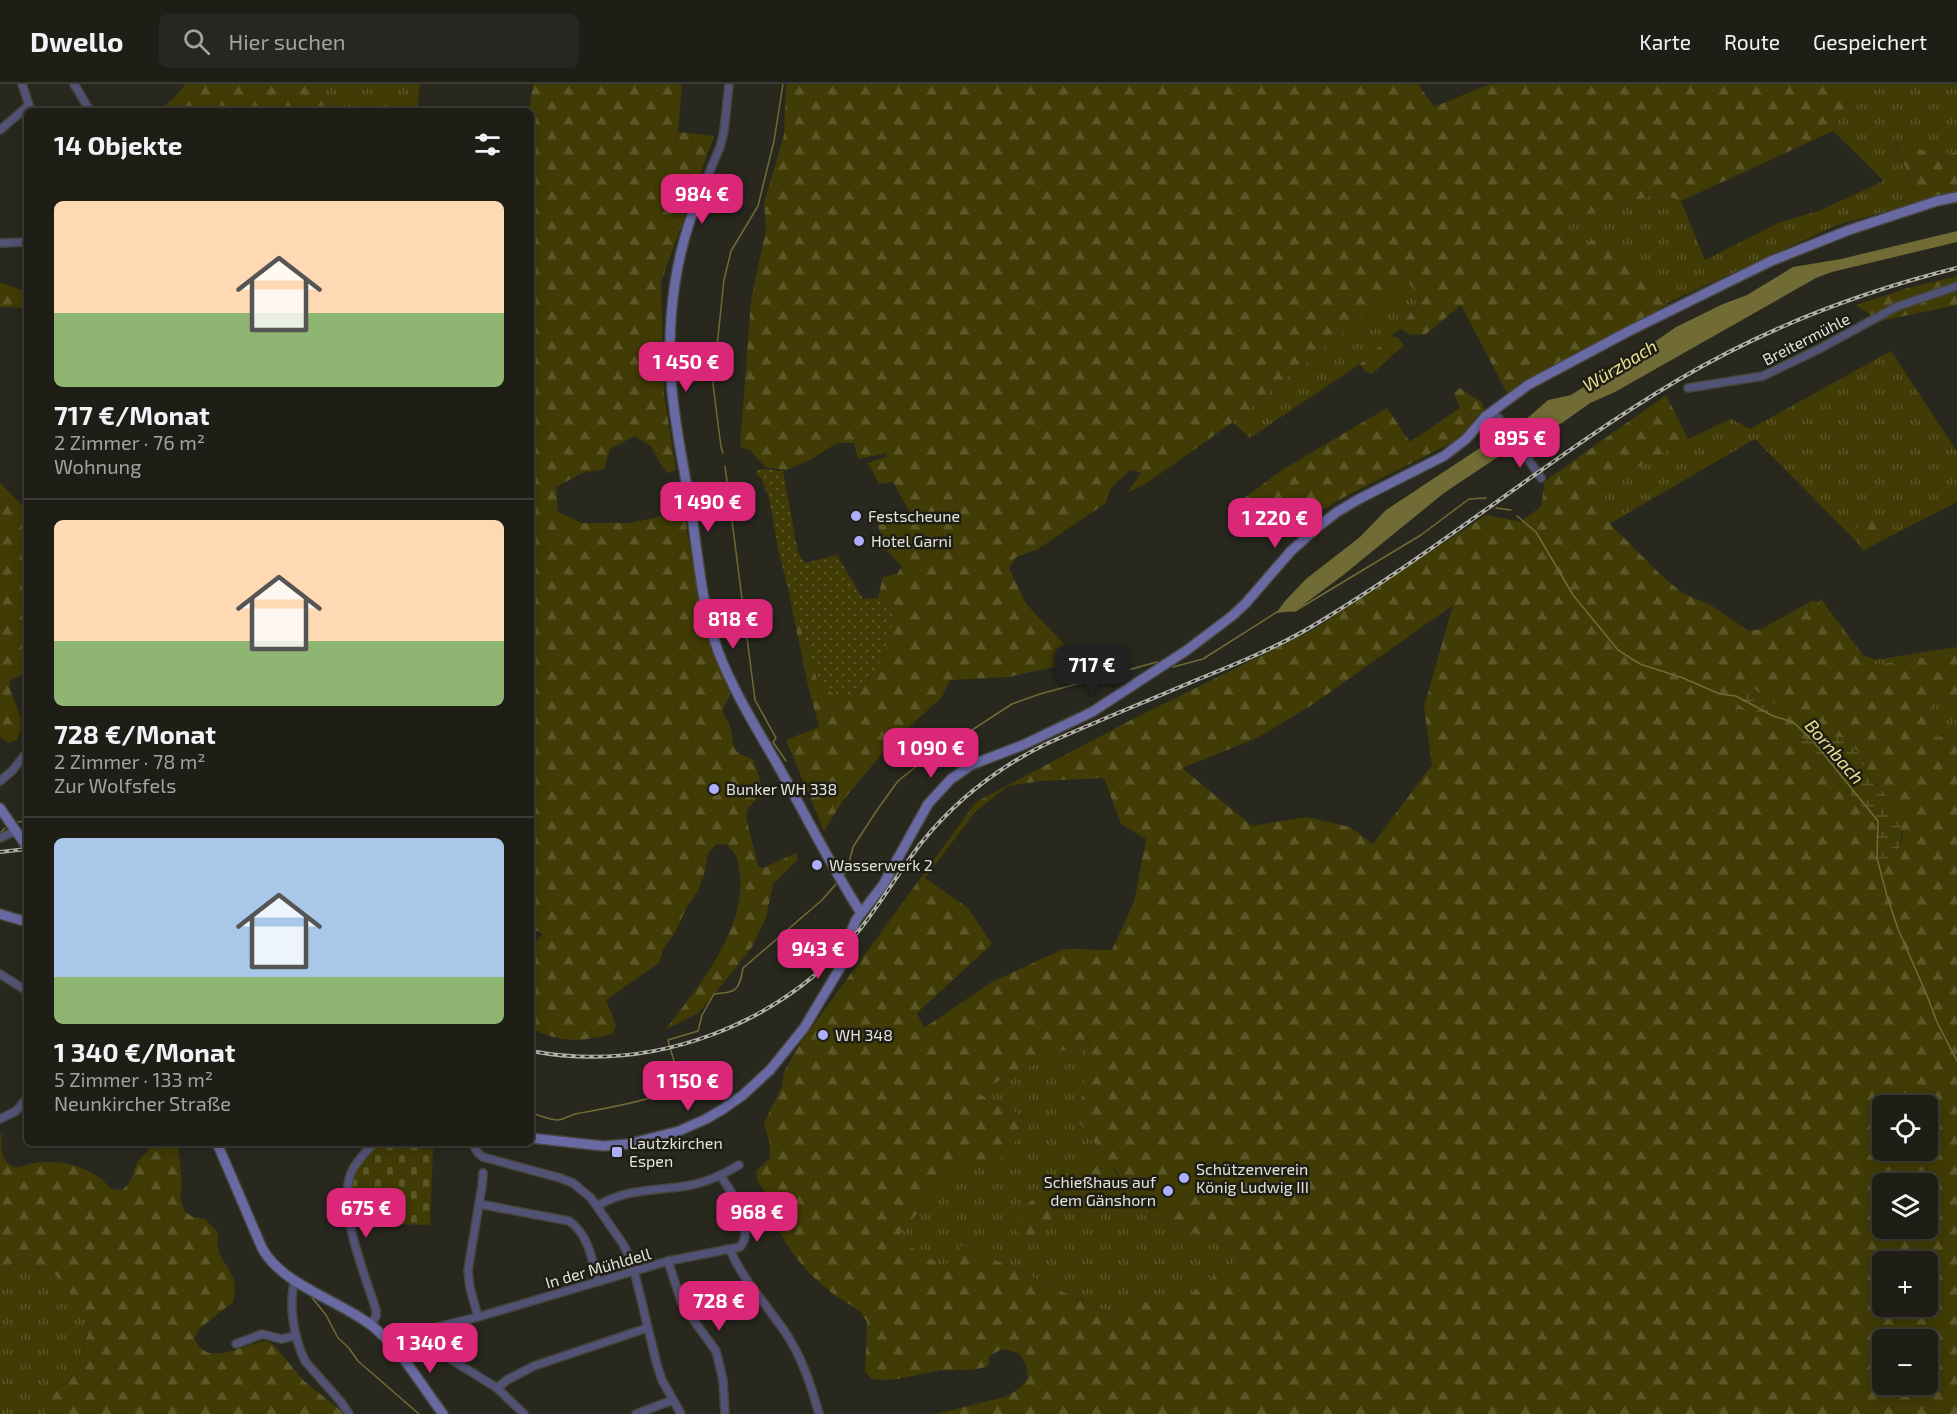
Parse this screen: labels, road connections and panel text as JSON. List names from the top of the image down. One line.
{"streets":{"street":["Breitermühle","In der Mühldell"]},"water":["Würzbach","Bornbach"],"places":{"other":["Festscheune","Hotel Garni","Bunker WH 338","Wasserwerk 2","WH 348","Schützenverein König Ludwig III","Schießhaus auf dem Gänshorn"],"transit":["Lautzkirchen Espen"]},"page":{"header":"Dwello","search":"Hier suchen","nav":["Karte","Route","Gespeichert"],"heading":"14 Objekte","price":["984 €","1 450 €","895 €","1 490 €","1 220 €","818 €","717 €","1 090 €","943 €","1 150 €","675 €","968 €","728 €","1 340 €"],"list":[{"name":"717 €/Monat","note":"2 Zimmer · 76 m² · Wohnung"},{"name":"728 €/Monat","note":"2 Zimmer · 78 m² · Zur Wolfsfels"},{"name":"1 340 €/Monat","note":"5 Zimmer · 133 m² · Neunkircher Straße"}],"map_buttons":["+","−"]}}
